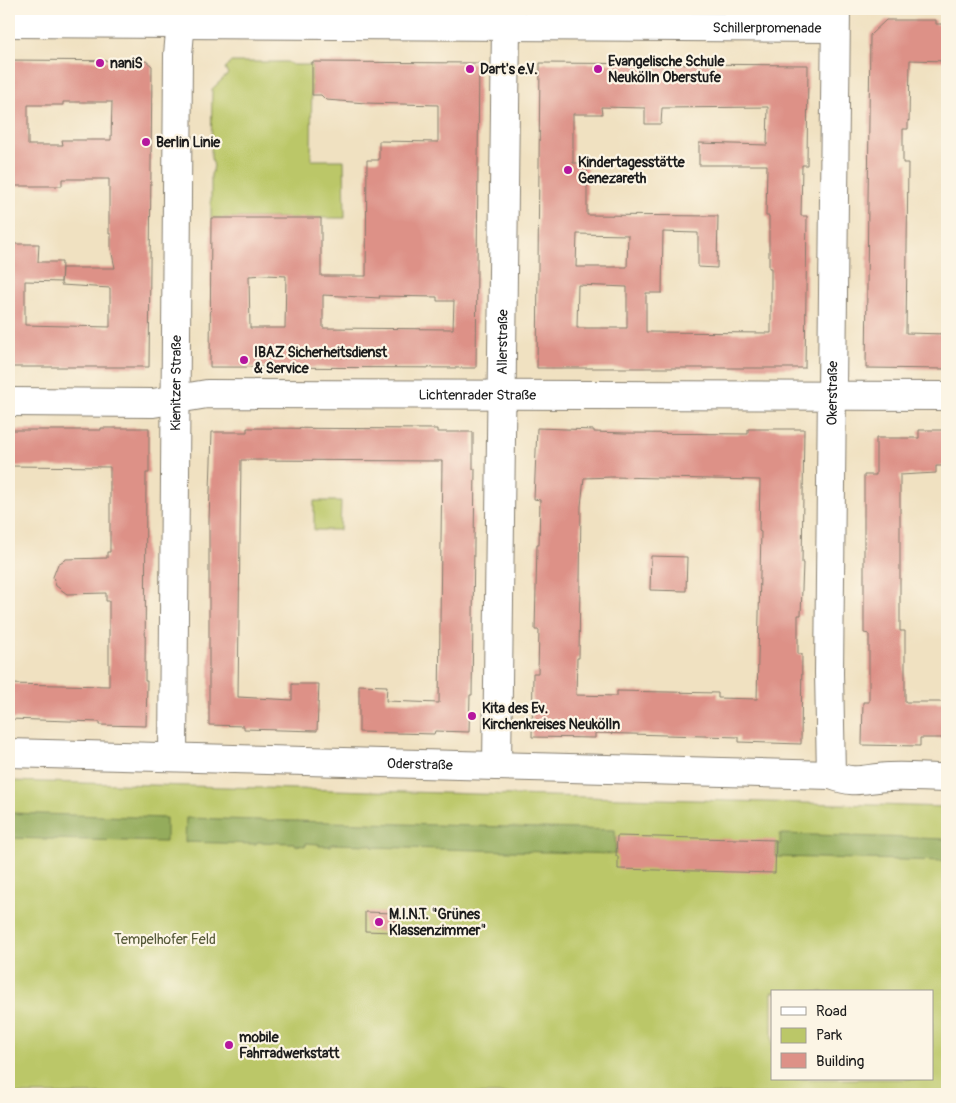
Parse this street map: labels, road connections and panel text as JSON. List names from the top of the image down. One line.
{"streets":{"street":["Schillerpromenade","Allerstraße","Kienitzer Straße","Okerstraße","Lichtenrader Straße","Oderstraße"]},"crossings":[["Schillerpromenade","Allerstraße"],["Schillerpromenade","Kienitzer Straße"],["Schillerpromenade","Okerstraße"],["Allerstraße","Lichtenrader Straße"],["Allerstraße","Oderstraße"],["Kienitzer Straße","Lichtenrader Straße"],["Kienitzer Straße","Oderstraße"],["Okerstraße","Lichtenrader Straße"],["Okerstraße","Oderstraße"]],"parks":["Tempelhofer Feld"],"places":["naniS","Dart's e.V.","Evangelische Schule Neukölln Oberstufe","Berlin Linie","Kindertagesstätte Genezareth","IBAZ Sicherheitsdienst & Service","Kita des Ev. Kirchenkreises Neukölln","M.I.N.T. \"Grünes Klassenzimmer\"","mobile Fahrradwerkstatt"],"legend":["Road","Park","Building"]}
